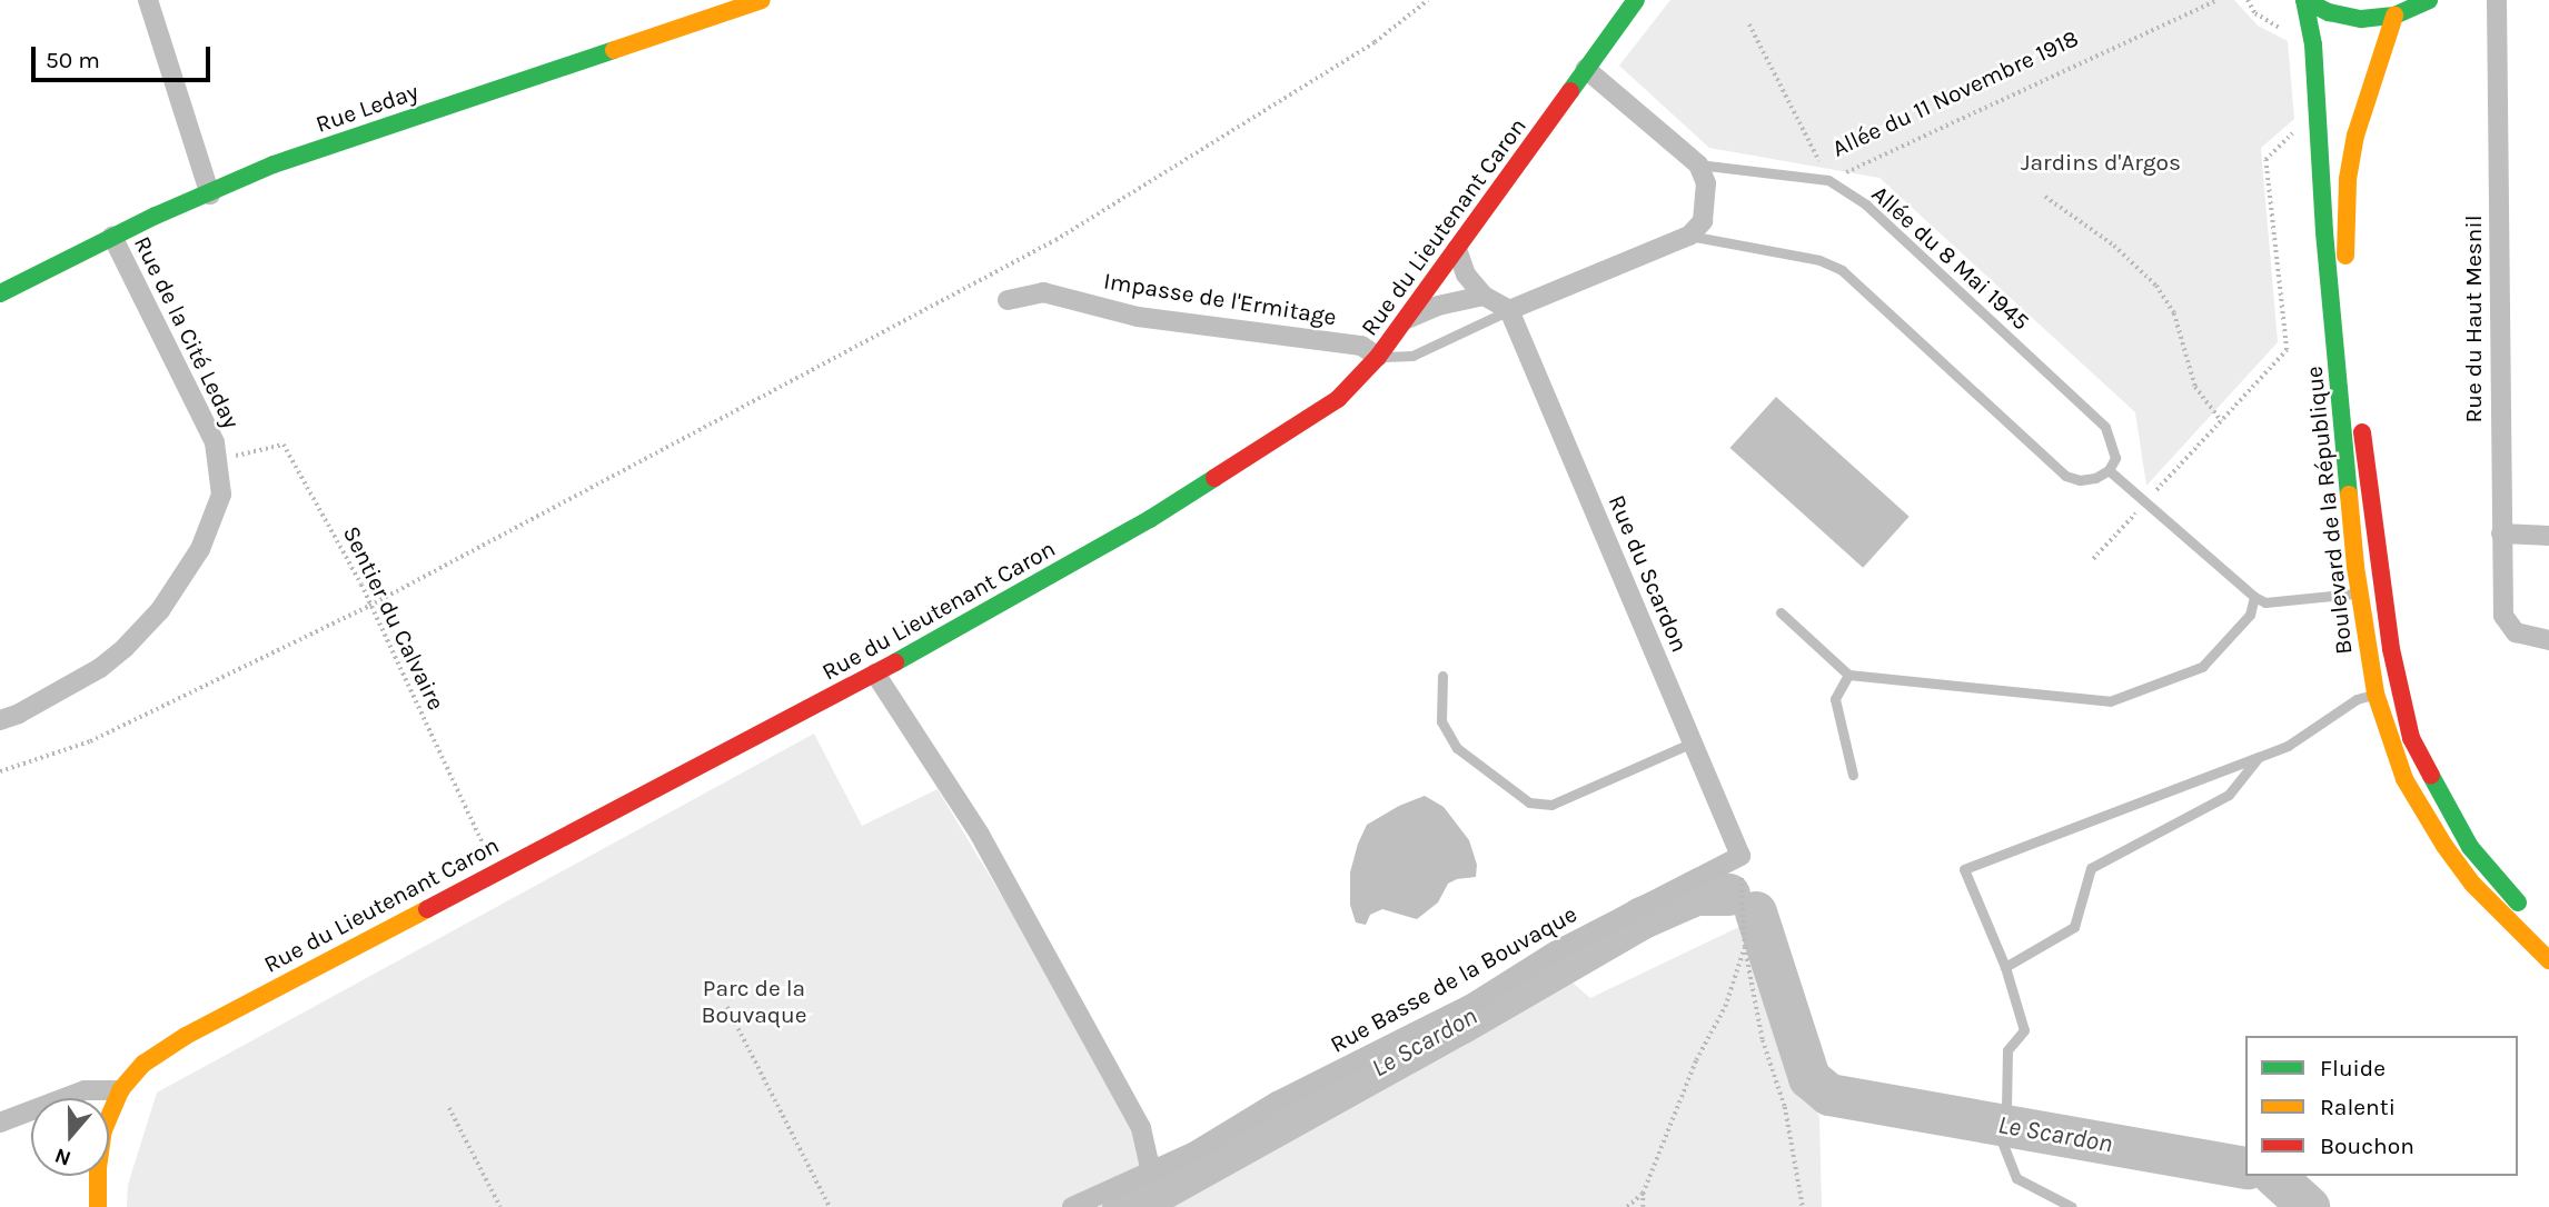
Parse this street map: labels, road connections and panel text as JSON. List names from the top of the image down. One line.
{"streets":{"main road":["Rue Leday","Rue du Lieutenant Caron","Boulevard de la République"],"street":["Impasse de l'Ermitage","Rue du Haut Mesnil","Rue de la Cité Leday","Rue du Scardon","Rue Basse de la Bouvaque"],"lane":["Allée du 8 Mai 1945"],"path":["Allée du 11 Novembre 1918","Sentier du Calvaire"]},"crossings":[["Allée du 11 Novembre 1918","Allée du 8 Mai 1945"],["Rue Leday","Rue de la Cité Leday"],["Rue du Lieutenant Caron","Impasse de l'Ermitage"],["Rue du Lieutenant Caron","Sentier du Calvaire"],["Rue de la Cité Leday","Sentier du Calvaire"],["Rue du Scardon","Rue Basse de la Bouvaque"]],"water":["Le Scardon"],"parks":["Jardins d'Argos","Parc de la Bouvaque"],"legend":["Fluide","Ralenti","Bouchon"],"scale_bar":"50 m","north":"bottom"}
